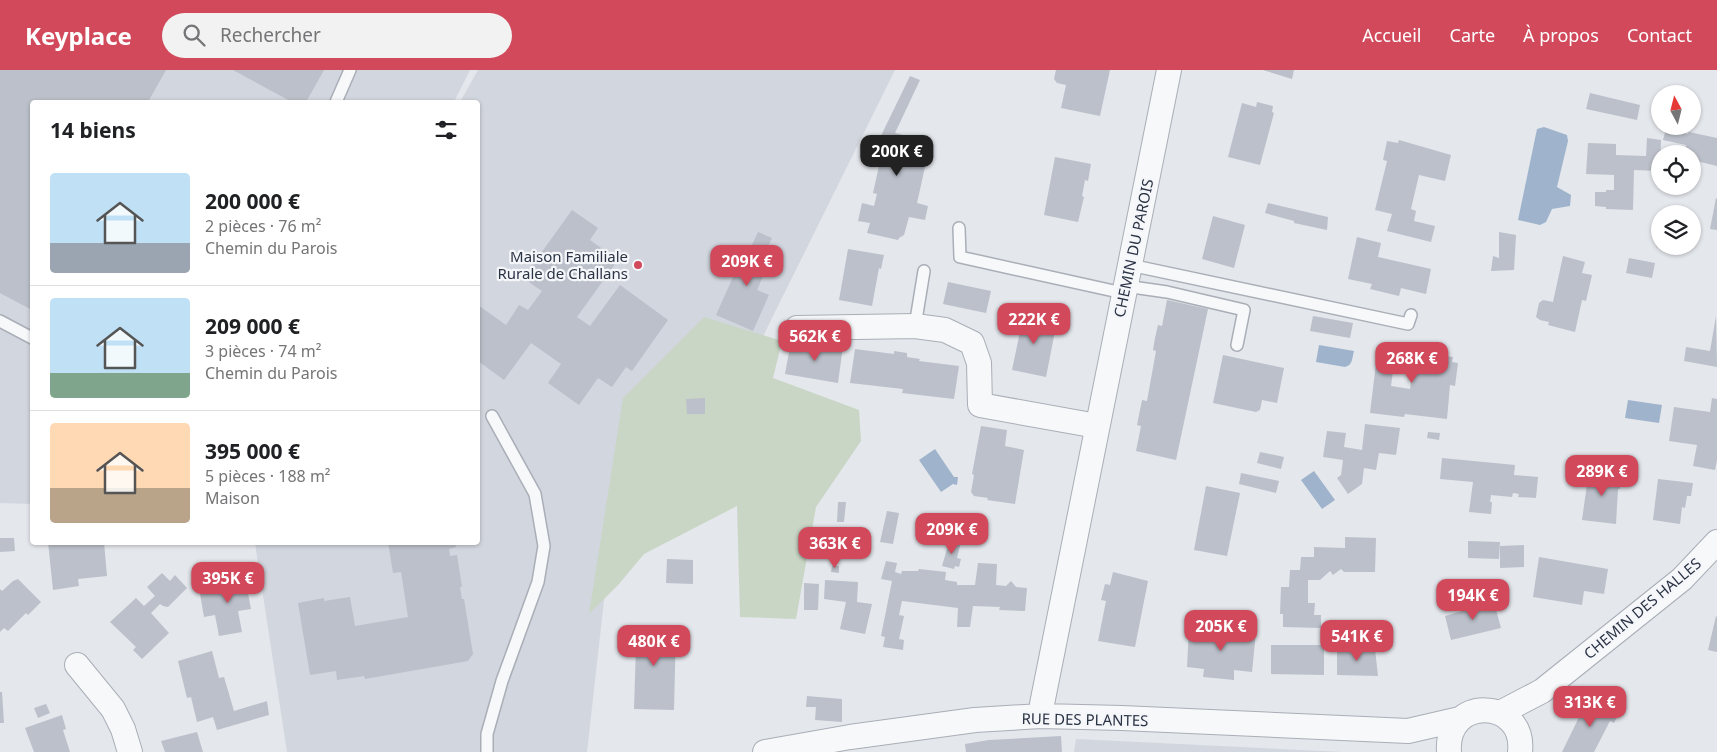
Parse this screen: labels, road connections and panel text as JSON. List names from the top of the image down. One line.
{"streets":{"street":["CHEMIN DU PAROIS","CHEMIN DES HALLES","RUE DES PLANTES"]},"crossings":[["CHEMIN DU PAROIS","RUE DES PLANTES"],["CHEMIN DES HALLES","RUE DES PLANTES"]],"places":["Maison Familiale Rurale de Challans"],"north":"top","page":{"header":"Keyplace","search":"Rechercher","nav":["Accueil","Carte","À propos","Contact"],"heading":"14 biens","price":["200K €","209K €","222K €","562K €","268K €","289K €","209K €","363K €","395K €","194K €","205K €","541K €","480K €","313K €"],"list":[{"name":"200 000 €","note":"2 pièces · 76 m² · Chemin du Parois"},{"name":"209 000 €","note":"3 pièces · 74 m² · Chemin du Parois"},{"name":"395 000 €","note":"5 pièces · 188 m² · Maison"}]}}
